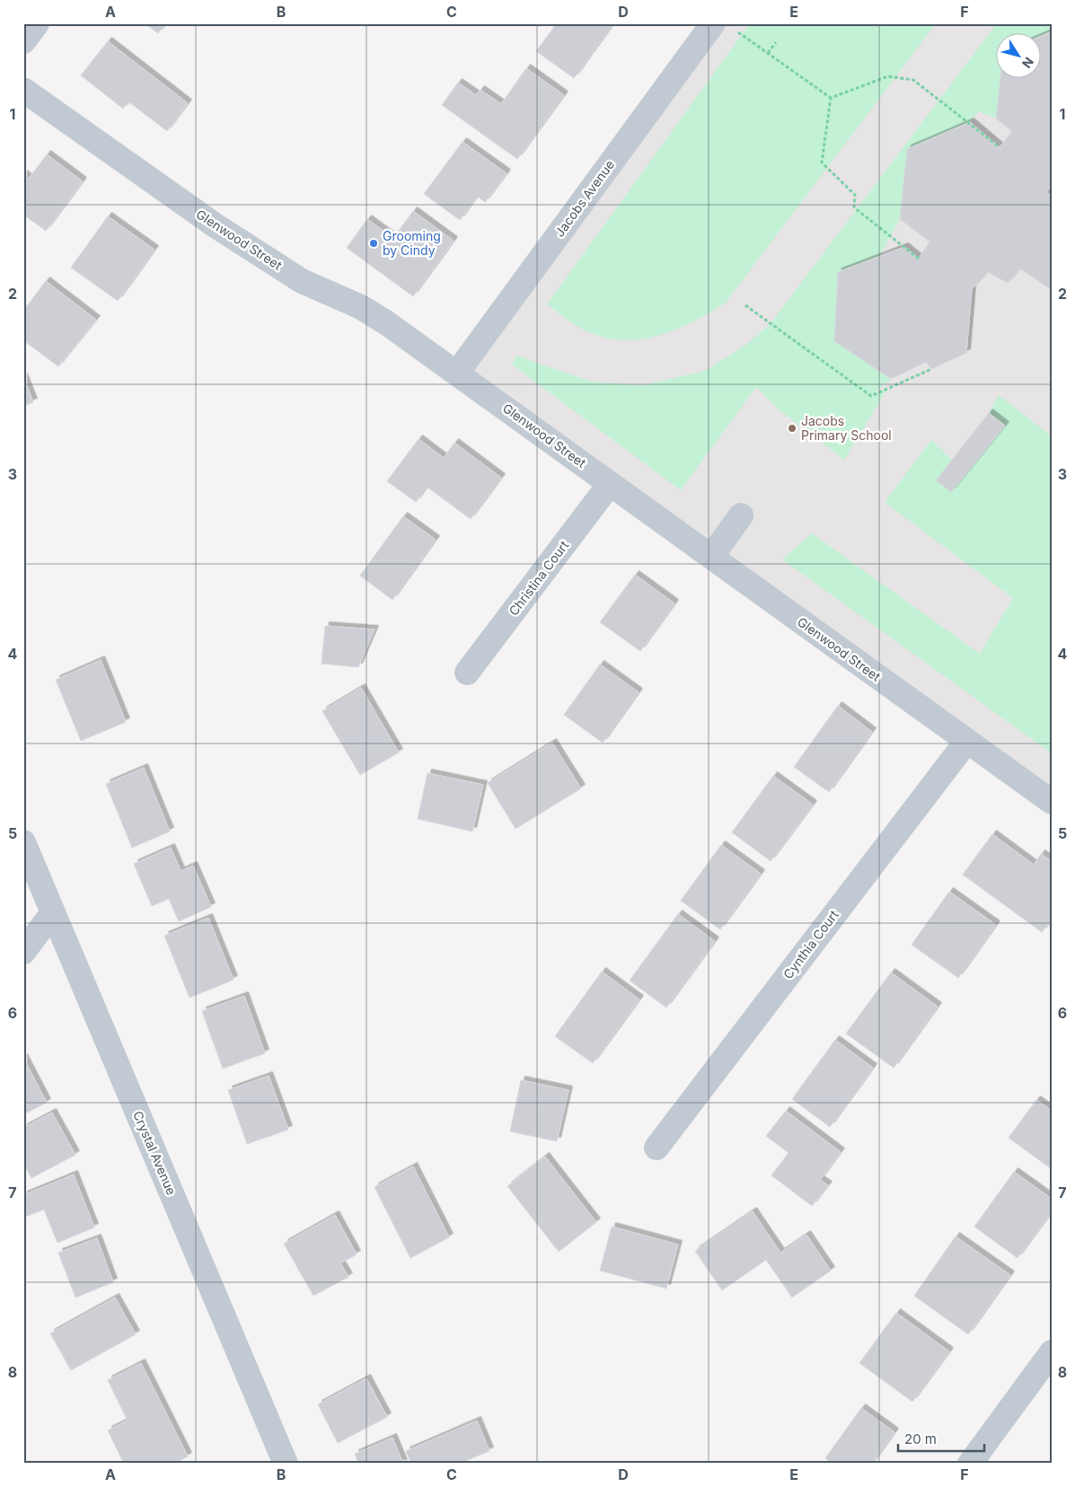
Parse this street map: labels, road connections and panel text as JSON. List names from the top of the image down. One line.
{"streets":{"street":["Jacobs Avenue","Glenwood Street","Christina Court","Cynthia Court","Crystal Avenue"]},"crossings":[["Jacobs Avenue","Glenwood Street"],["Glenwood Street","Christina Court"],["Glenwood Street","Cynthia Court"]],"places":["Grooming by Cindy","Jacobs Primary School"],"scale_bar":"20 m","north":"bottom right","grid":{"columns":["A","B","C","D","E","F"],"rows":["1","2","3","4","5","6","7","8"]}}
